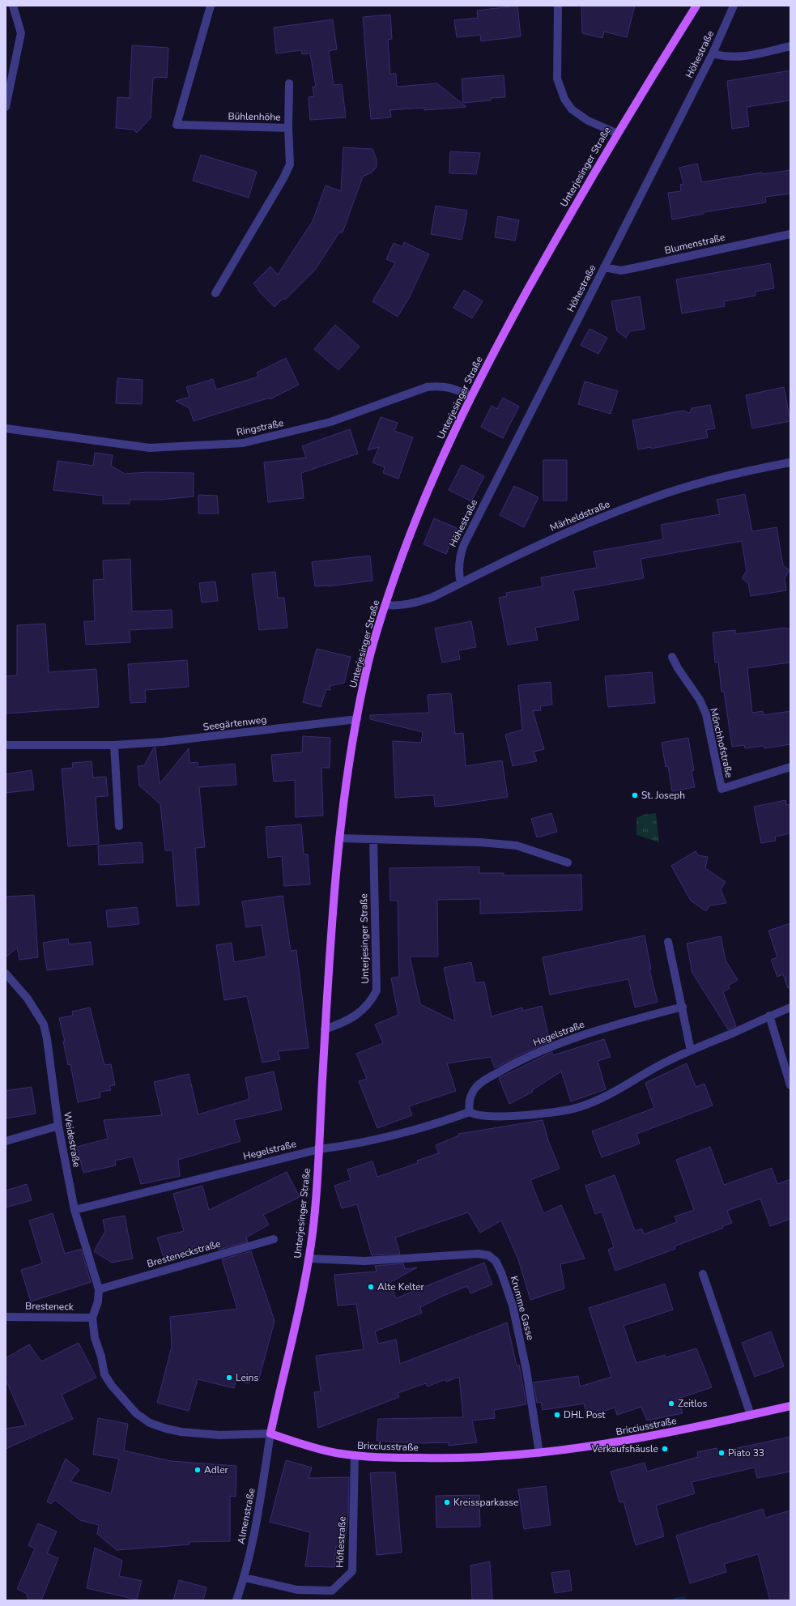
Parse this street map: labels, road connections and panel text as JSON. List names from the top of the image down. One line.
{"streets":{"main road":["Unterjesinger Straße","Bricciusstraße"],"street":["Höhestraße","Bühlenhöhe","Blumenstraße","Ringstraße","Märheldstraße","Seegärtenweg","Mönchhofstraße","Hegelstraße","Weidestraße","Bresteneckstraße","Bresteneck","Krumme Gasse","Almenstraße","Höflestraße"]},"crossings":[["Höhestraße","Blumenstraße"],["Höhestraße","Märheldstraße"],["Unterjesinger Straße","Ringstraße"],["Unterjesinger Straße","Märheldstraße"],["Unterjesinger Straße","Seegärtenweg"],["Unterjesinger Straße","Hegelstraße"],["Unterjesinger Straße","Krumme Gasse"],["Unterjesinger Straße","Bricciusstraße"],["Unterjesinger Straße","Almenstraße"],["Hegelstraße","Weidestraße"],["Weidestraße","Bresteneckstraße"],["Weidestraße","Bresteneck"],["Weidestraße","Bricciusstraße"],["Bresteneck","Bricciusstraße"],["Krumme Gasse","Bricciusstraße"],["Bricciusstraße","Almenstraße"],["Bricciusstraße","Höflestraße"],["Almenstraße","Höflestraße"]],"places":["St. Joseph","Alte Kelter","Leins","Zeitlos","DHL Post","Verkaufshäusle","Piato 33","Adler","Kreissparkasse"]}
